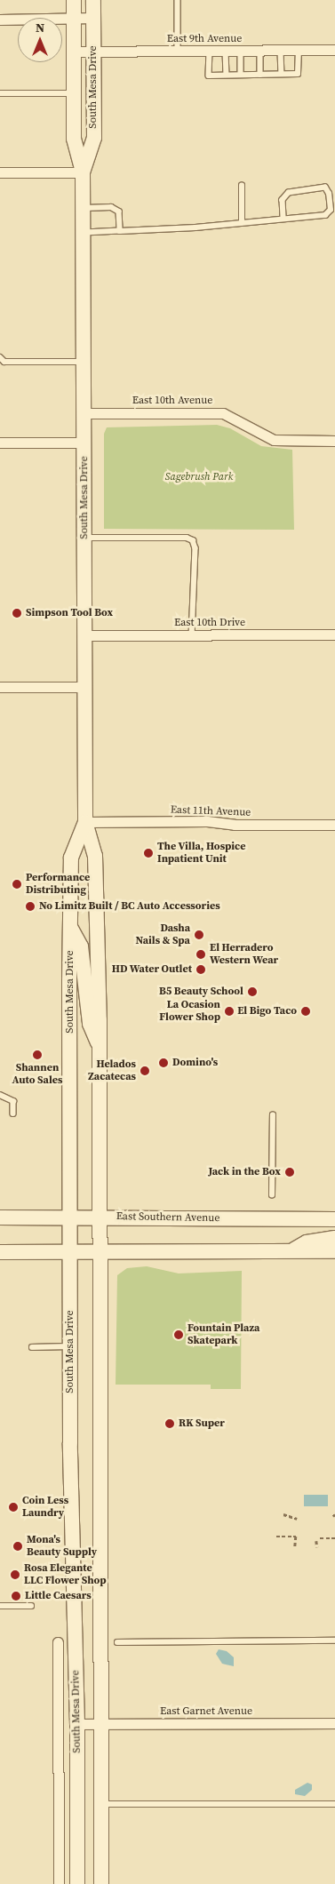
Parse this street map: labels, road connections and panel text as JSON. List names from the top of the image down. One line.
{"streets":{"main road":["South Mesa Drive","East Southern Avenue"],"street":["East 9th Avenue","East 10th Avenue","East 10th Drive","East 11th Avenue","East Garnet Avenue"]},"crossings":[["East 9th Avenue","South Mesa Drive"],["South Mesa Drive","East 10th Avenue"],["South Mesa Drive","East 10th Drive"],["South Mesa Drive","East 11th Avenue"],["South Mesa Drive","East Southern Avenue"],["South Mesa Drive","East Garnet Avenue"]],"parks":["Sagebrush Park"],"places":["Simpson Tool Box","The Villa, Hospice Inpatient Unit","Performance Distributing","No Limitz Built / BC Auto Accessories","Dasha Nails & Spa","El Herradero Western Wear","HD Water Outlet","B5 Beauty School","La Ocasion Flower Shop","El Bigo Taco","Shannen Auto Sales","Domino's","Helados Zacatecas","Jack in the Box","Fountain Plaza Skatepark","RK Super","Coin Less Laundry","Mona's Beauty Supply","Rosa Elegante LLC Flower Shop","Little Caesars"],"north":"top"}
